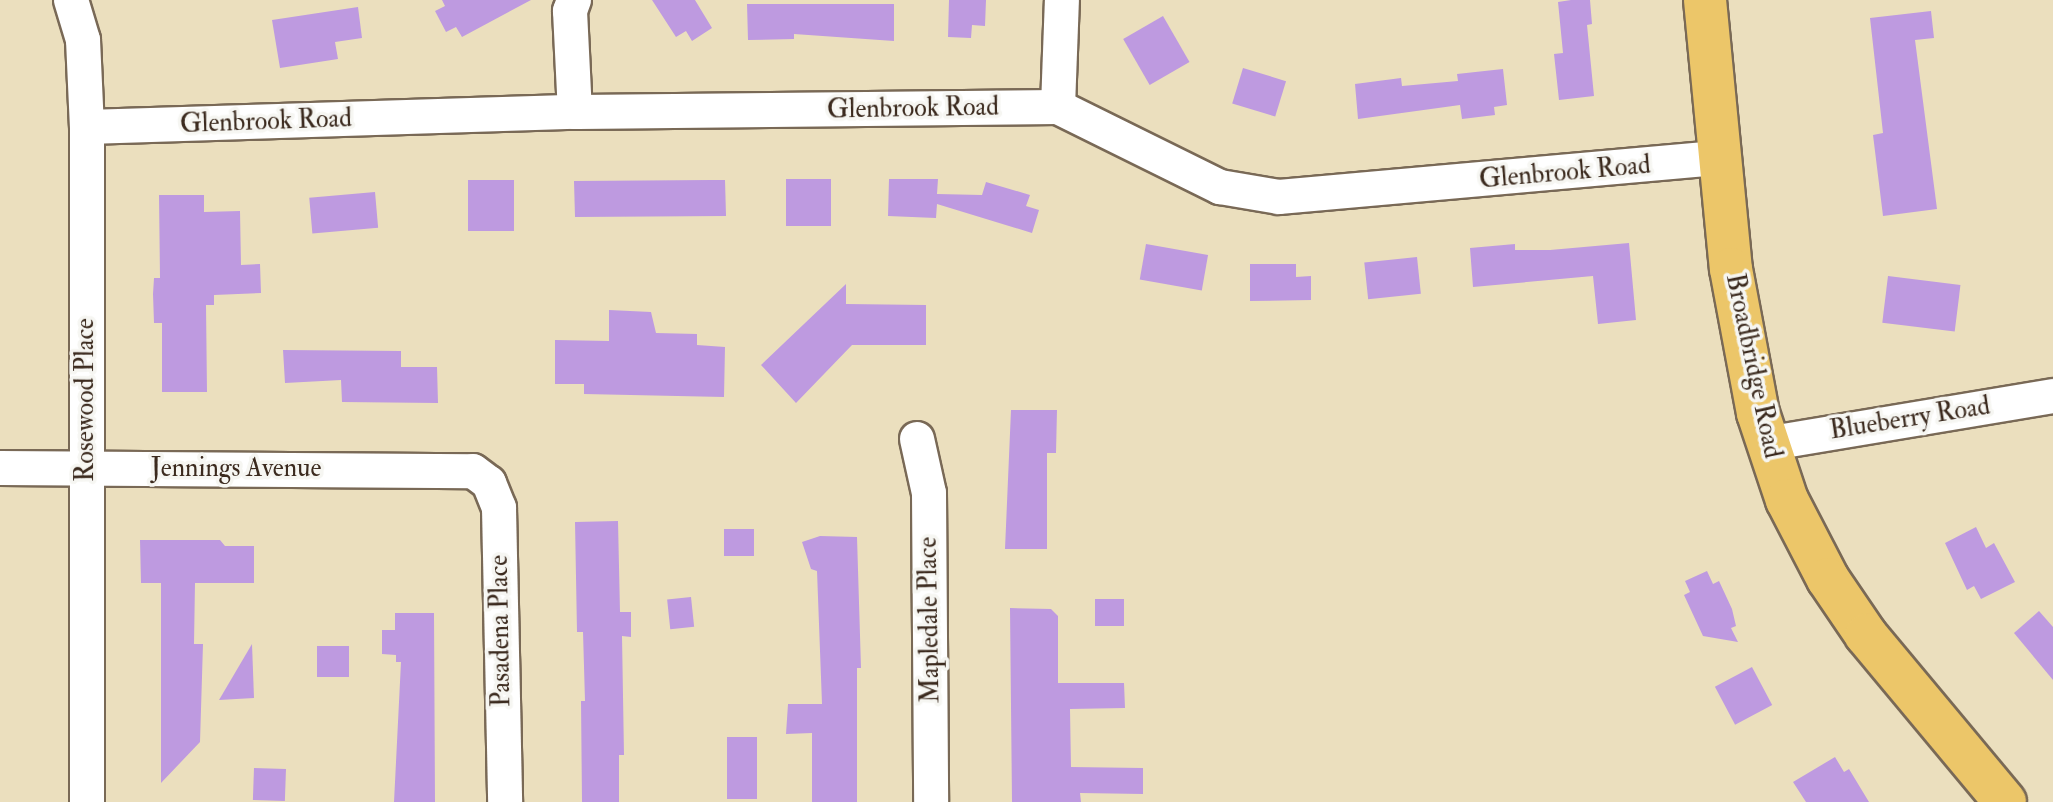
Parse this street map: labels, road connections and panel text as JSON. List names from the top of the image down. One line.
{"streets":{"main road":["Broadbridge Road"],"street":["Glenbrook Road","Rosewood Place","Blueberry Road","Jennings Avenue","Mapledale Place","Pasadena Place"]},"crossings":[["Glenbrook Road","Broadbridge Road"],["Glenbrook Road","Rosewood Place"],["Broadbridge Road","Blueberry Road"],["Rosewood Place","Jennings Avenue"],["Jennings Avenue","Pasadena Place"]]}
